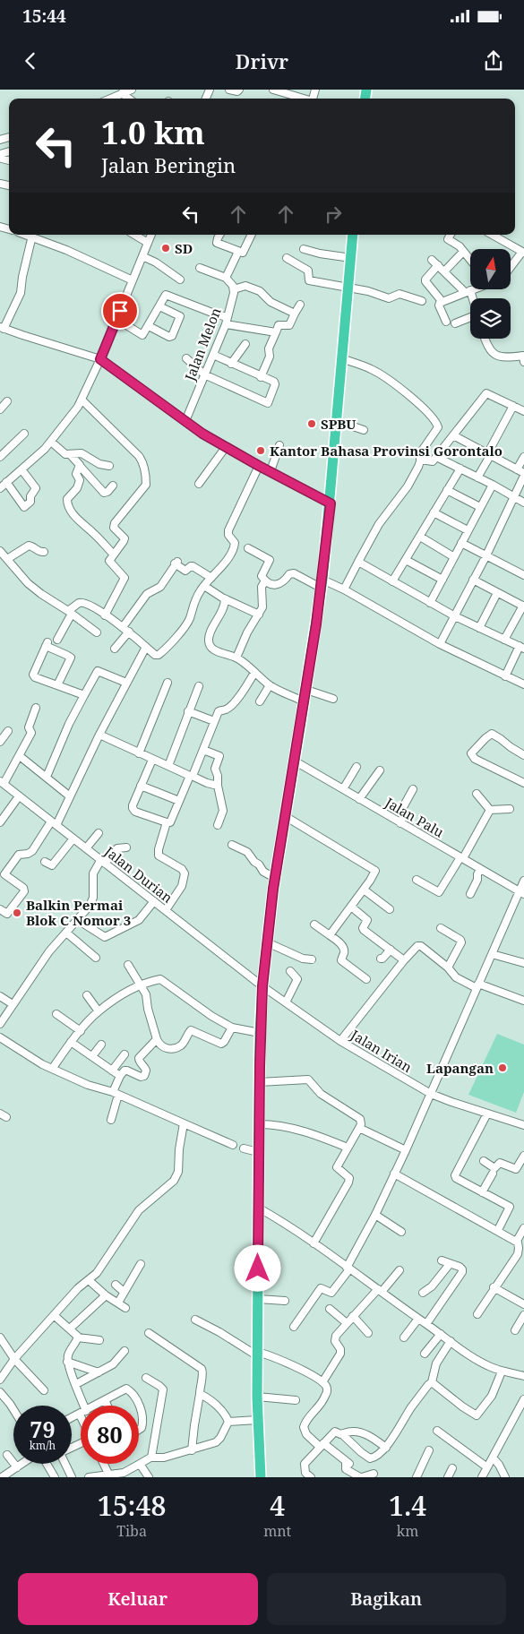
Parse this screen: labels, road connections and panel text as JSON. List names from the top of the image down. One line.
{"streets":{"street":["Jalan Melon","Jalan Palu","Jalan Durian","Jalan Irian"]},"crossings":[["Jalan Durian","Jalan Irian"]],"places":["SD","SPBU","Kantor Bahasa Provinsi Gorontalo","Balkin Permai Blok C Nomor 3","Lapangan"],"north":"top","page":{"status":"15:44","header":"Drivr","turn":["1.0 km","Jalan Beringin"],"speed":"79 km/h","limit":"80","eta":["15:48","Tiba","4","mnt","1.4","km"],"buttons":["Keluar","Bagikan"]}}
